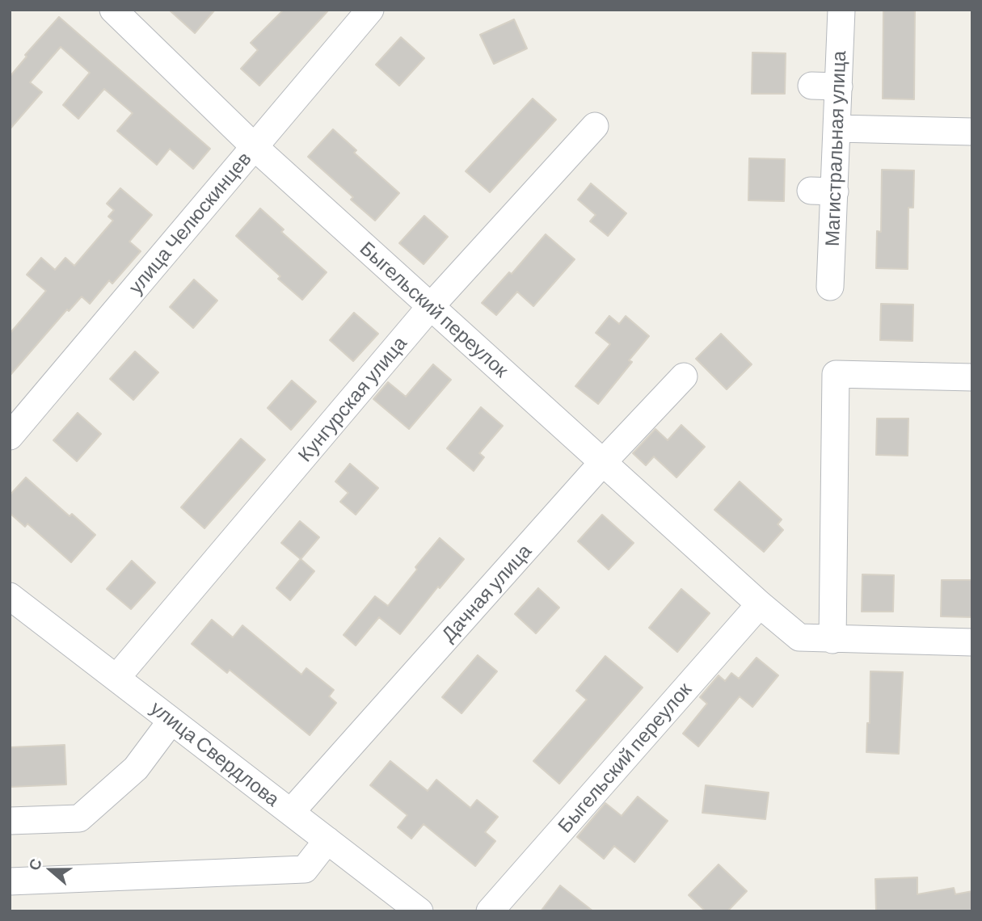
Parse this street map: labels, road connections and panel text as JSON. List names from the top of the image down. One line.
{"streets":{"street":["Магистральная улица","улица Челюскинцев","Быгельский переулок","Кунгурская улица","Дачная улица","улица Свердлова"]},"crossings":[["улица Челюскинцев","Быгельский переулок"],["Быгельский переулок","Кунгурская улица"],["Быгельский переулок","Дачная улица"],["Кунгурская улица","улица Свердлова"],["Дачная улица","улица Свердлова"]],"north":"left"}
